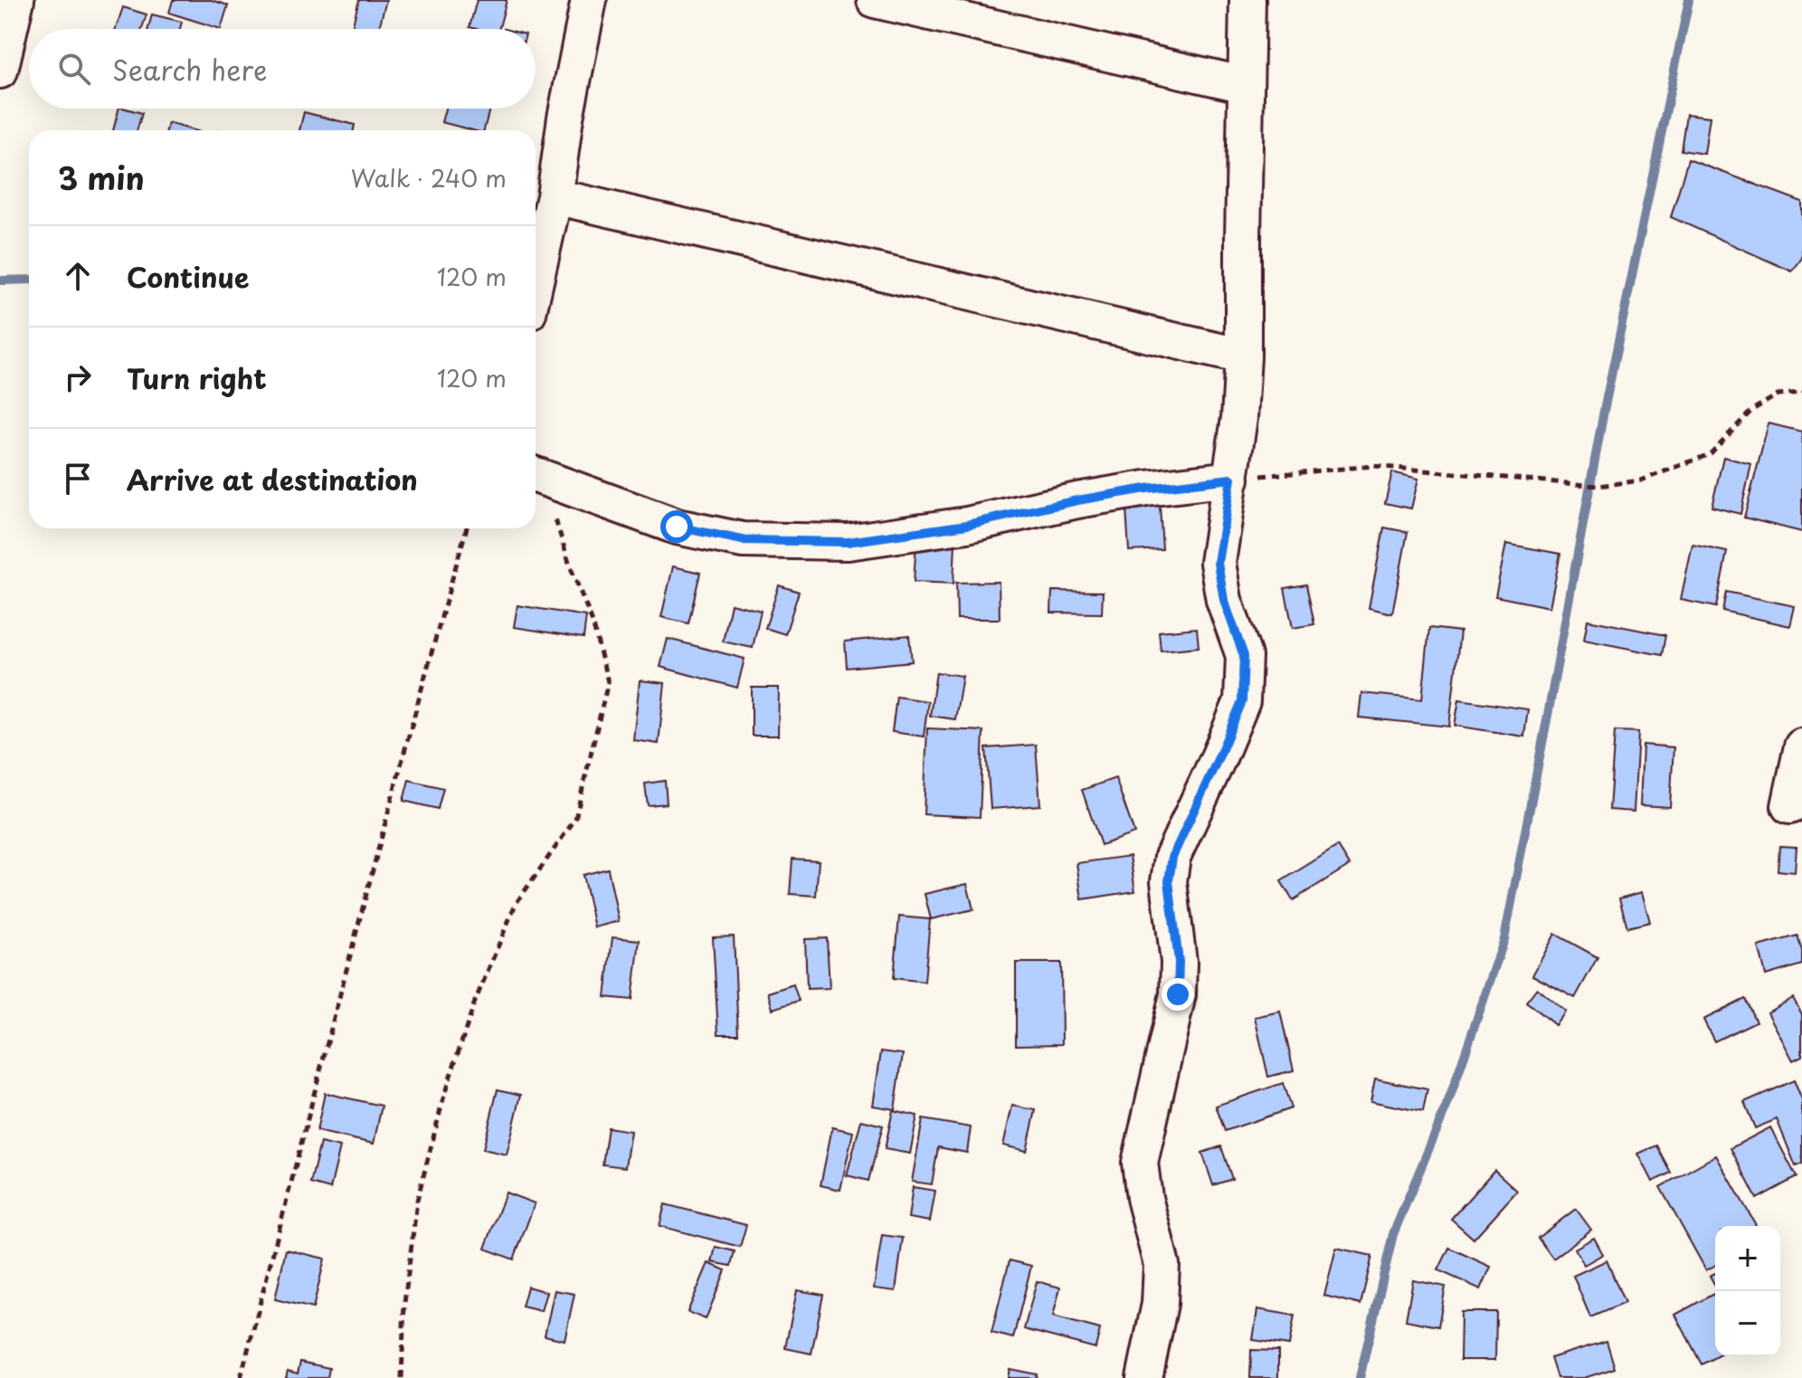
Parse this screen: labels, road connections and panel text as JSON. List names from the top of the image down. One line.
{"page":{"search":"Search here","heading":["3 min","Walk · 240 m"],"list":[["Continue","120 m"],["Turn right","120 m"],"Arrive at destination"],"map_buttons":["+","−"]}}
